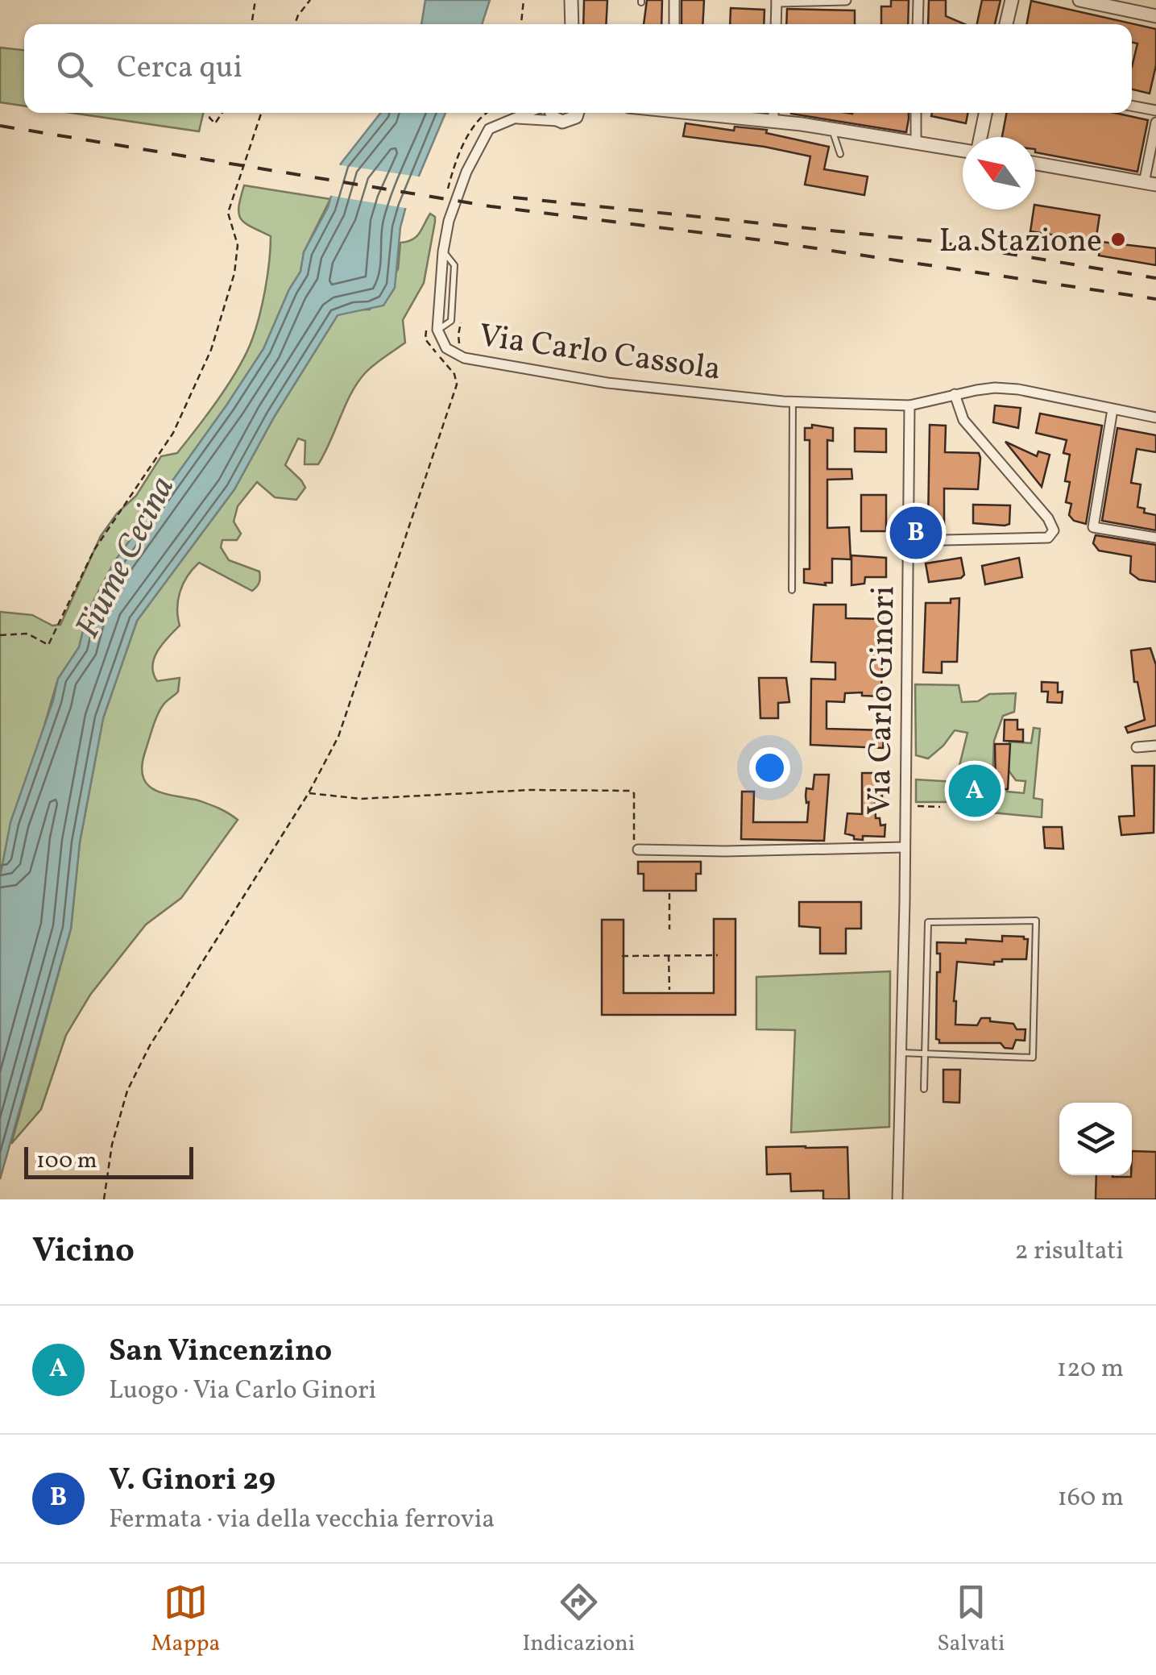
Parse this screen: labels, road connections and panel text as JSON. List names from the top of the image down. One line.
{"streets":{"street":["Via Carlo Cassola","Via Carlo Ginori"]},"crossings":[["Via Carlo Cassola","Via Carlo Ginori"]],"water":["Fiume Cecina"],"places":["La Stazione"],"scale_bar":"100 m","north":"top left","page":{"search":"Cerca qui","pins":["B","A"],"scale":"100 m","heading":["Vicino","2 risultati"],"list":[{"mark":"A","name":"San Vincenzino","note":"Luogo · Via Carlo Ginori","value":"120 m"},{"mark":"B","name":"V. Ginori 29","note":"Fermata · via della vecchia ferrovia","value":"160 m"}],"nav":["Mappa","Indicazioni","Salvati"]}}
